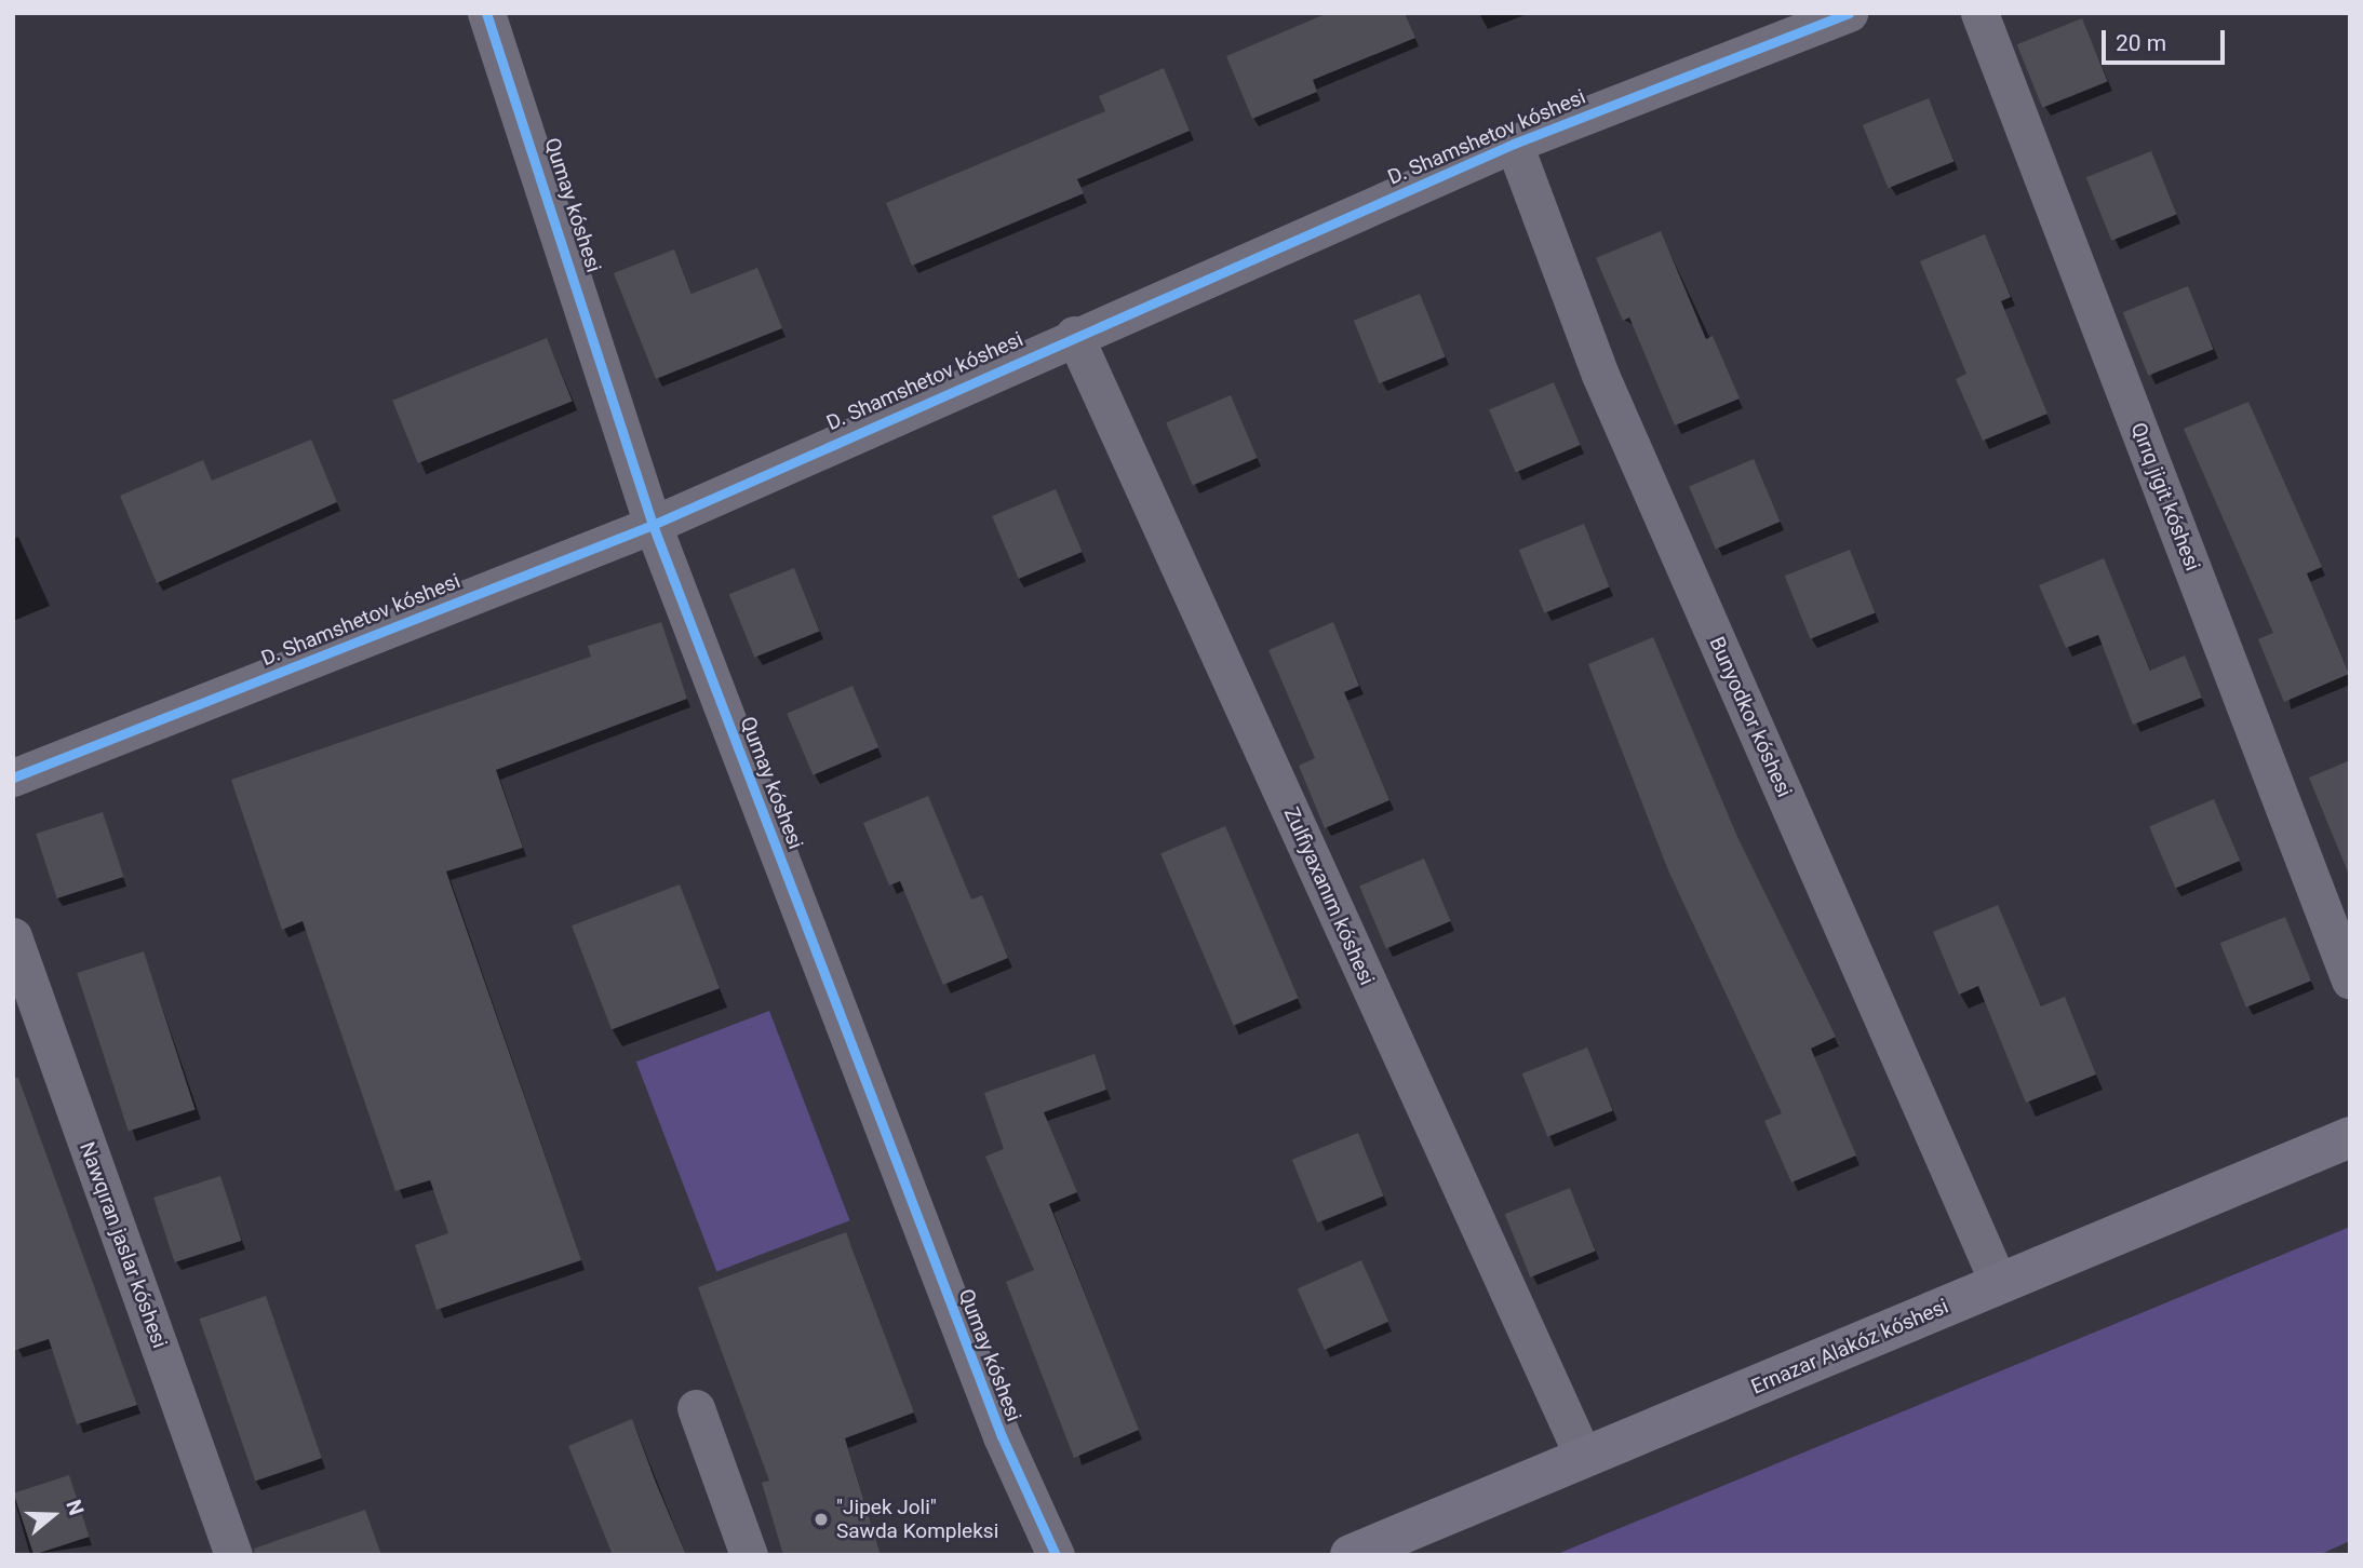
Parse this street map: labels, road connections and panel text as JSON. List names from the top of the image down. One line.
{"streets":{"main road":["Ernazar Alakóz kóshesi"],"street":["D. Shamshetov kóshesi","Qumay kóshesi","Qırıq jigit kóshesi","Bunyodkor kóshesi","Zulfiyaxanım kóshesi","Nawqıran jaslar kóshesi"]},"crossings":[["D. Shamshetov kóshesi","Qumay kóshesi"],["D. Shamshetov kóshesi","Bunyodkor kóshesi"],["D. Shamshetov kóshesi","Zulfiyaxanım kóshesi"],["Bunyodkor kóshesi","Ernazar Alakóz kóshesi"],["Zulfiyaxanım kóshesi","Ernazar Alakóz kóshesi"]],"places":["\"Jipek Joli\" Sawda Kompleksi"],"scale_bar":"20 m","north":"right"}
